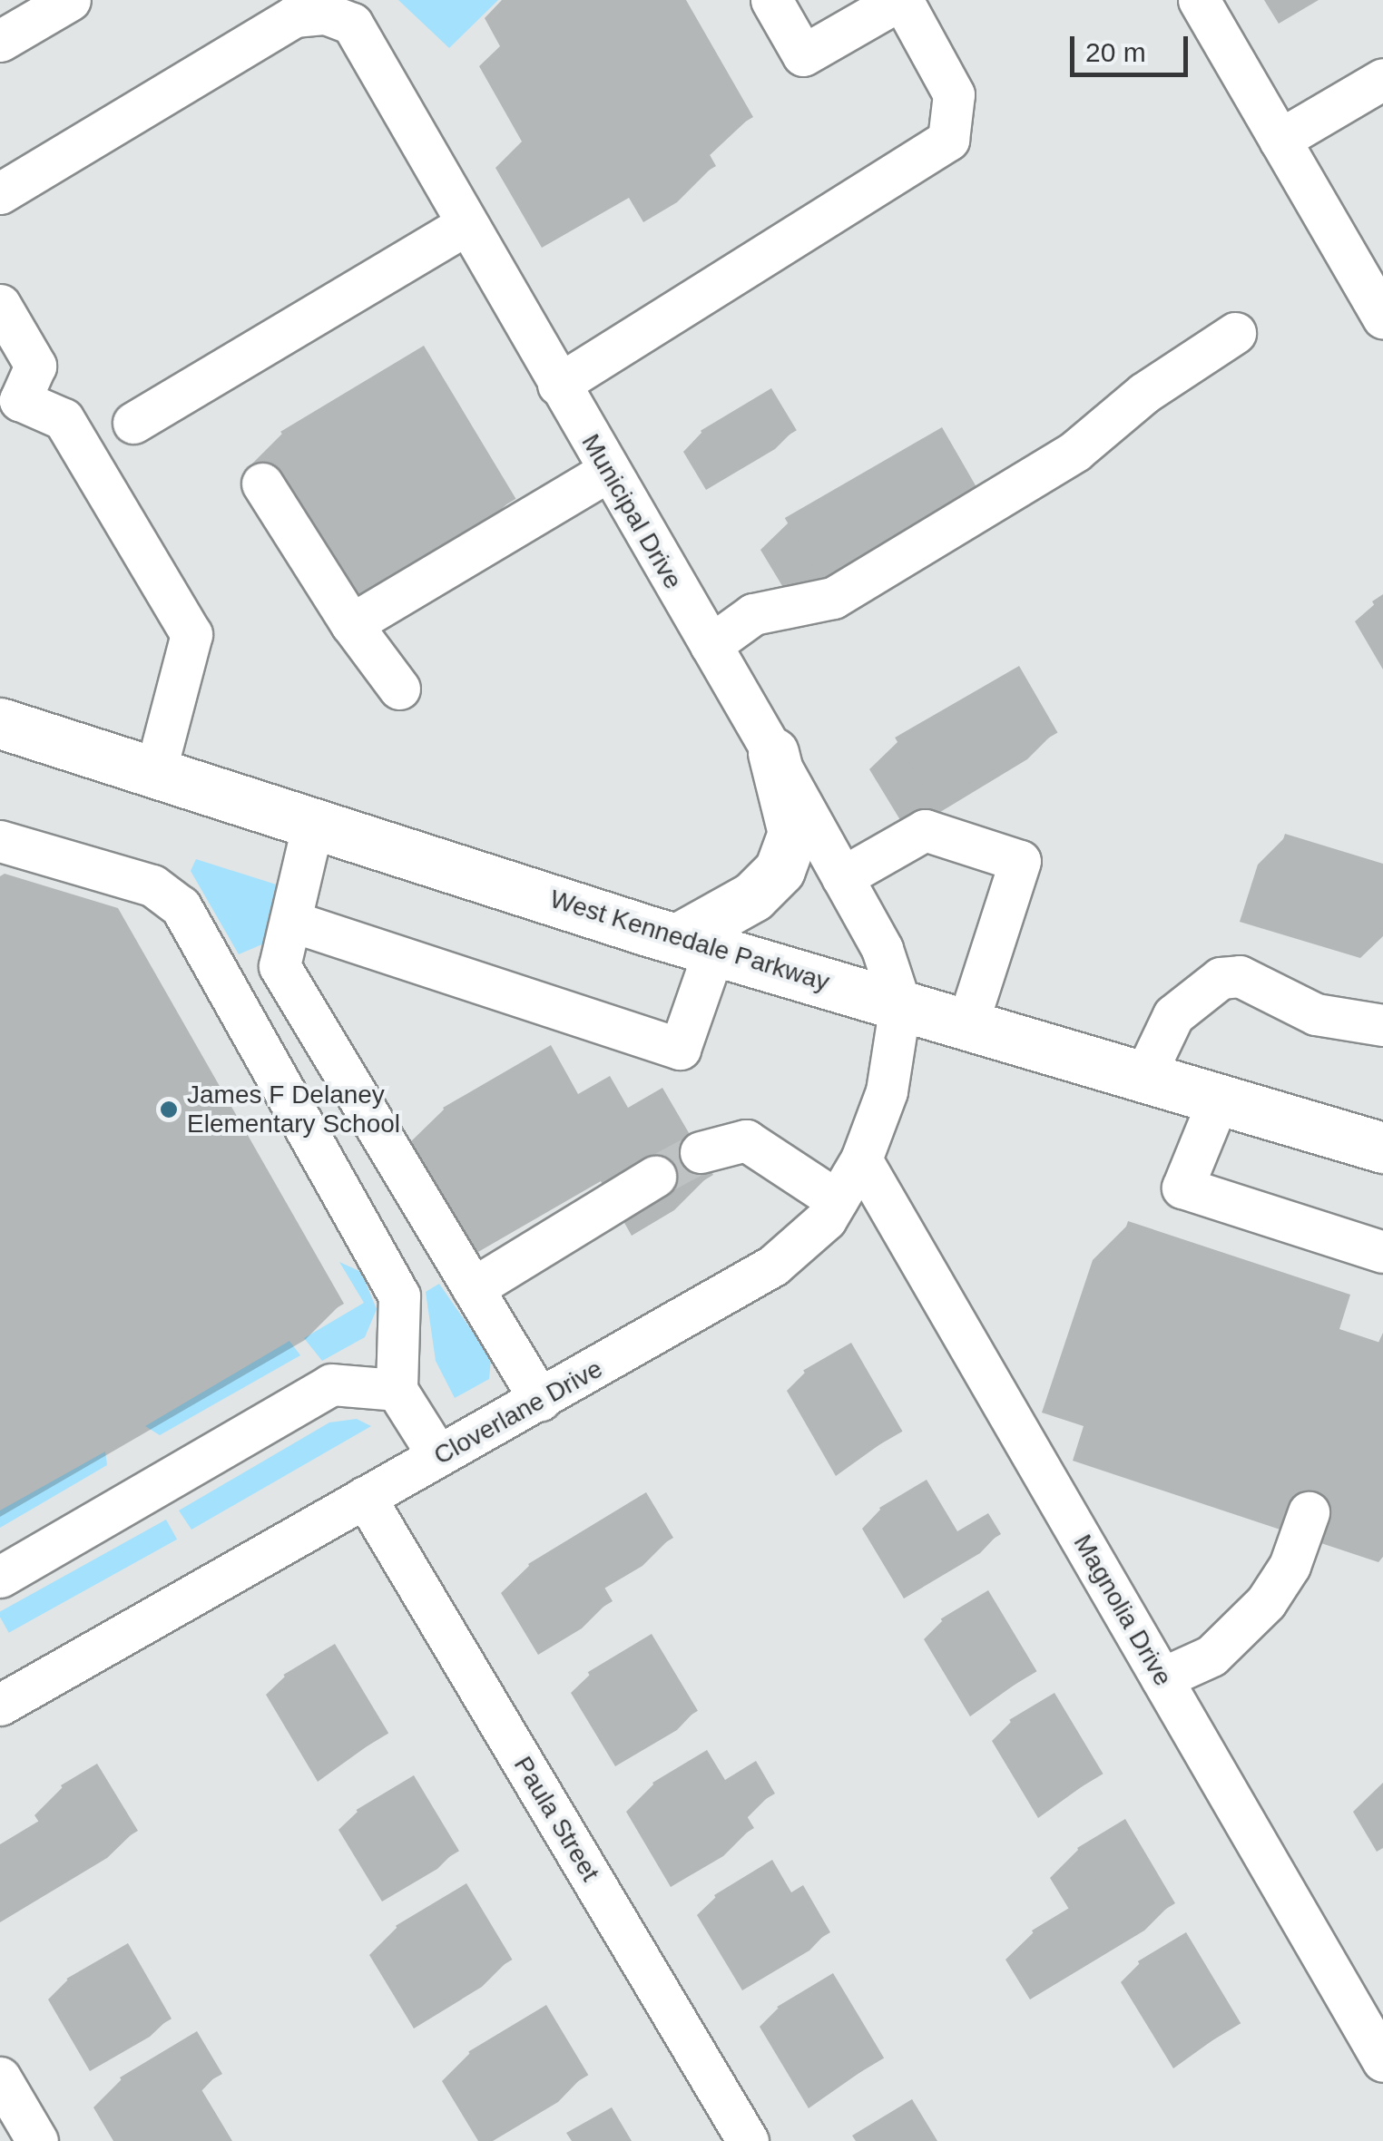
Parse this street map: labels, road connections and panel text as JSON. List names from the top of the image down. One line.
{"streets":{"main road":["West Kennedale Parkway"],"street":["Municipal Drive","Cloverlane Drive","Magnolia Drive","Paula Street"]},"crossings":[["Municipal Drive","West Kennedale Parkway"],["Municipal Drive","Cloverlane Drive"],["West Kennedale Parkway","Cloverlane Drive"],["Cloverlane Drive","Magnolia Drive"],["Cloverlane Drive","Paula Street"]],"places":["James F Delaney Elementary School"],"scale_bar":"20 m"}
